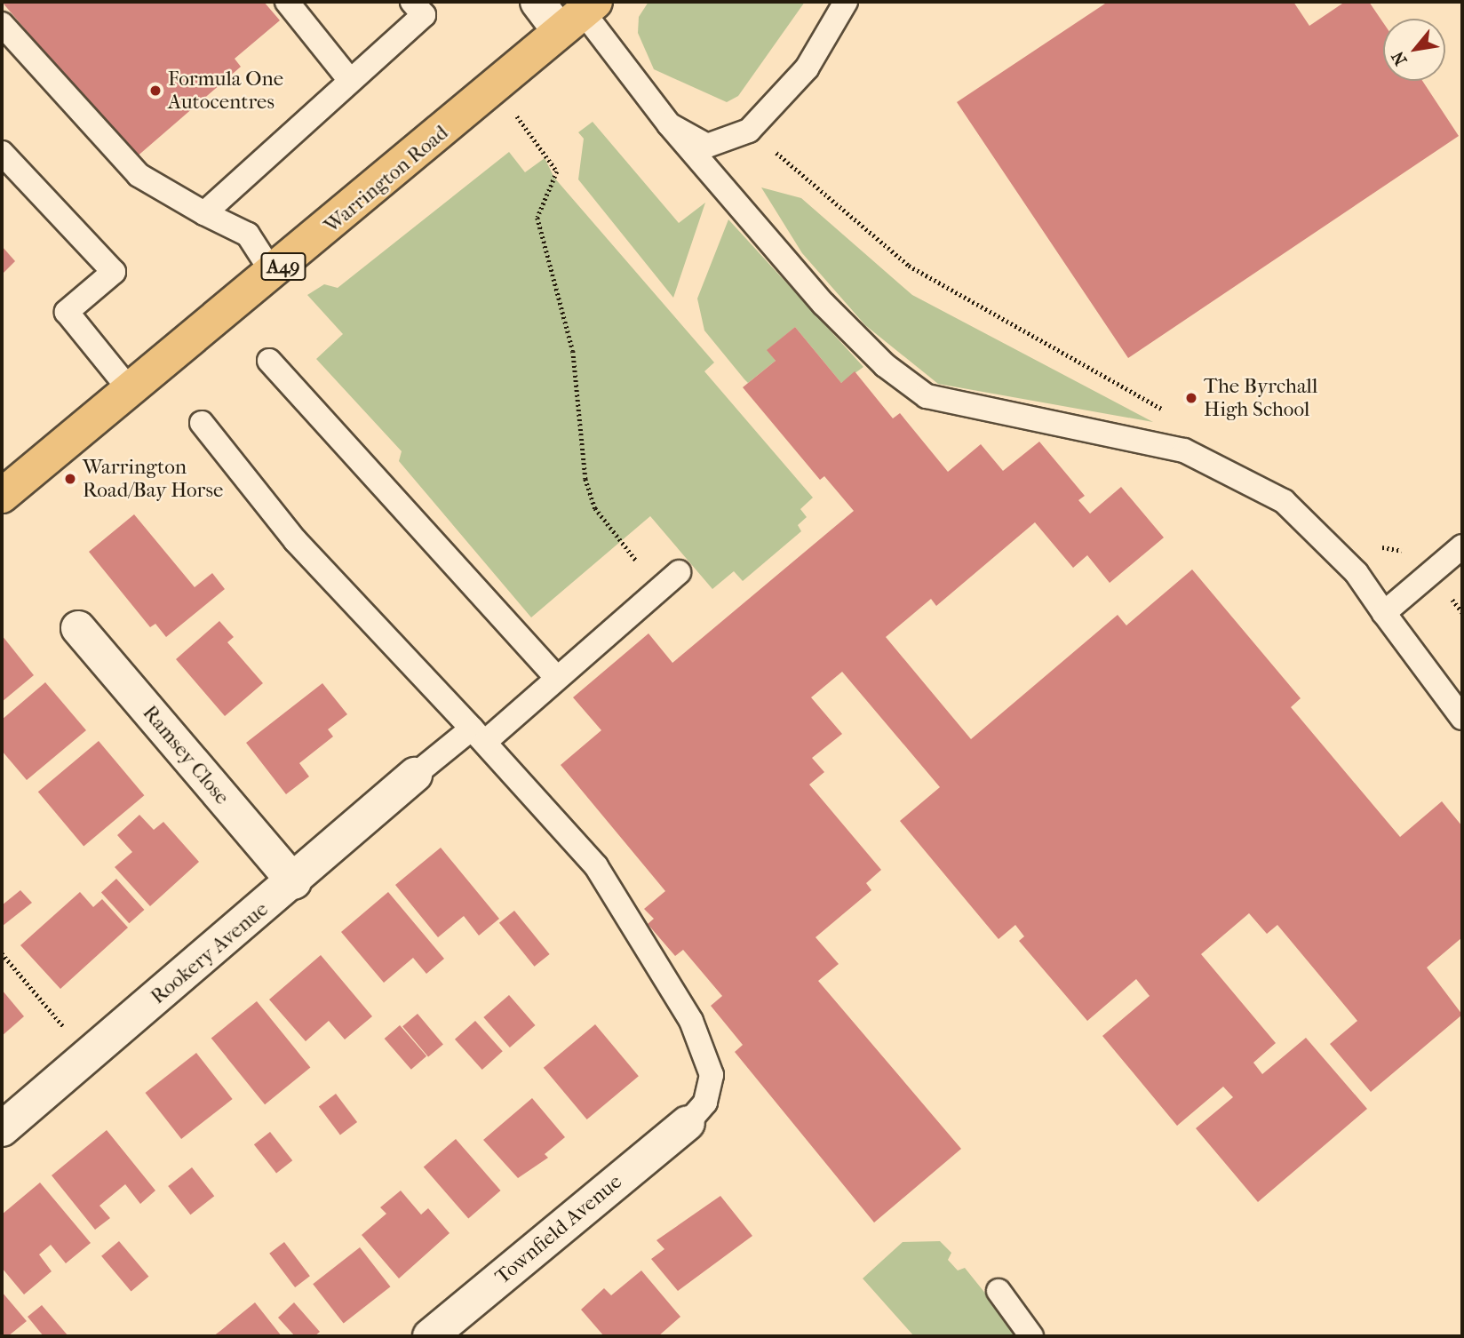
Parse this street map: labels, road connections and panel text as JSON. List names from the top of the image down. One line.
{"streets":{"main road":["Warrington Road","A49"],"street":["Ramsey Close","Rookery Avenue","Townfield Avenue"]},"crossings":[["Ramsey Close","Rookery Avenue"]],"places":["Formula One Autocentres","The Byrchall High School","Warrington Road/Bay Horse"],"north":"bottom left"}
